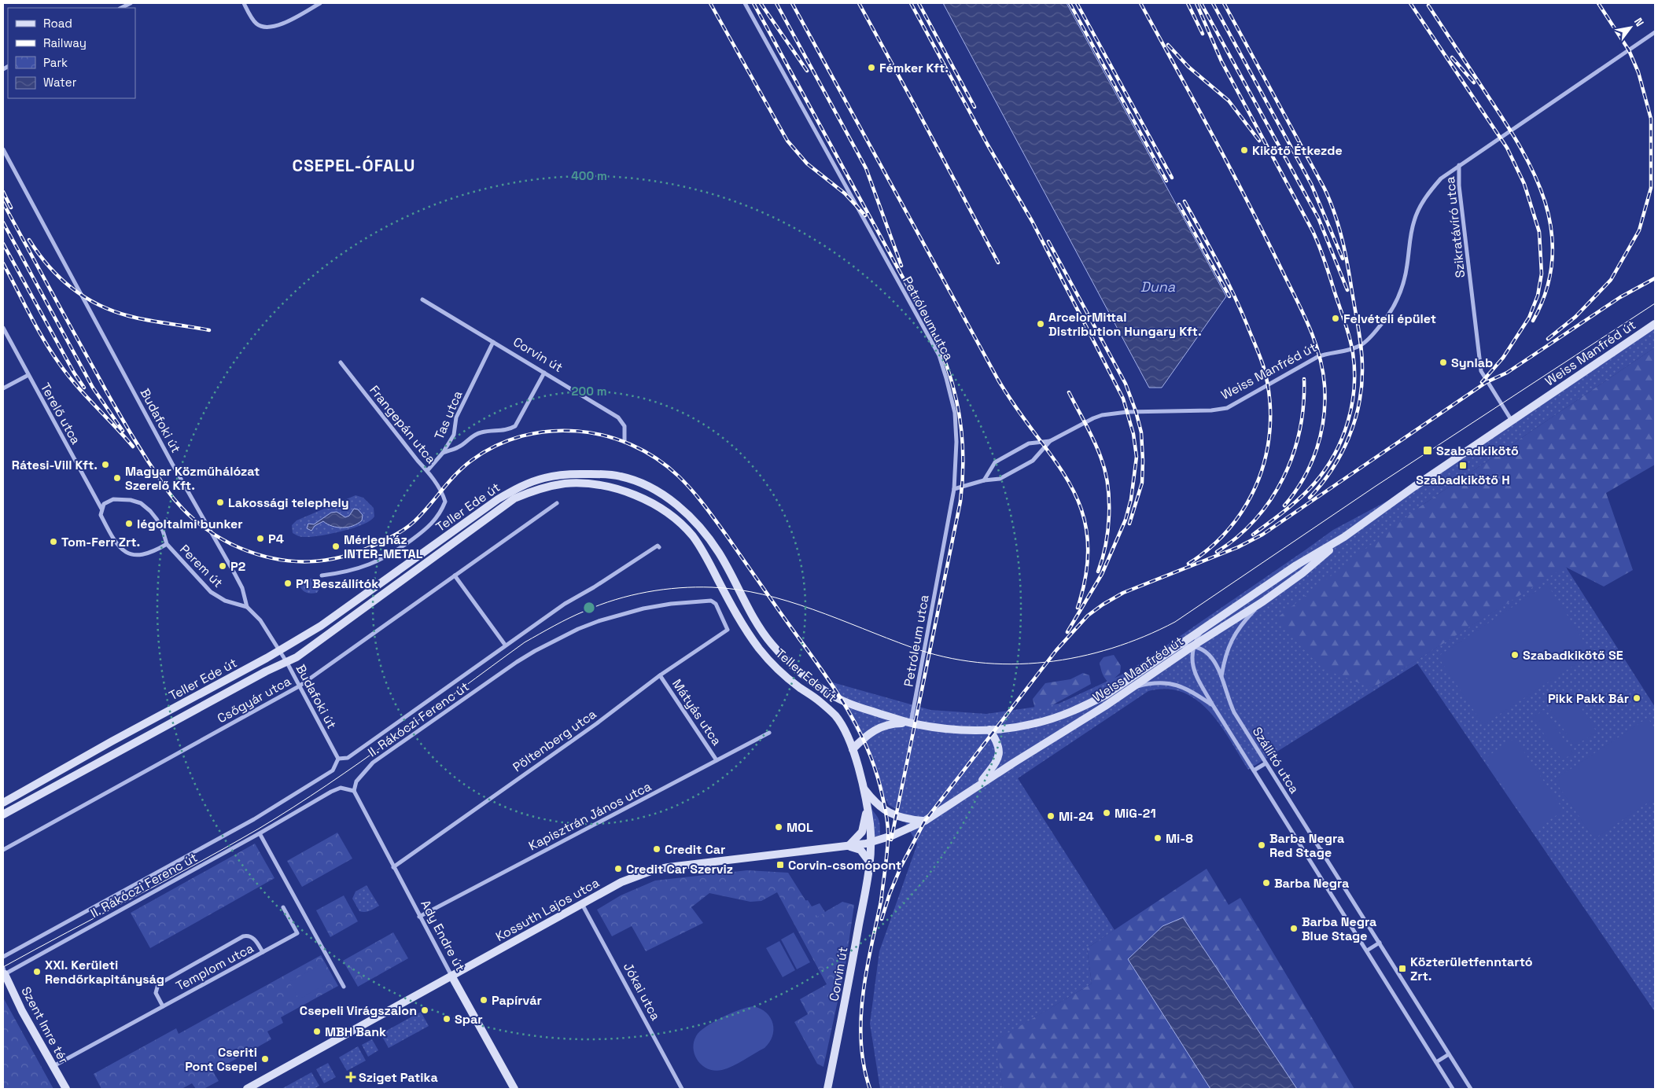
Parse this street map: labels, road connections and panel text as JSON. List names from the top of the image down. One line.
{"streets":{"main road":["Weiss Manfréd út","Corvin út","Teller Ede út","Kossuth Lajos utca","Ady Endre út","Szent Imre tér"],"street":["Szikratávíró utca","Petróleum utca","Terelő utca","Tas utca","Budafoki út","Frangepán utca","Perem út","Csőgyár utca","Mátyás utca","II. Rákóczi Ferenc út","Pöltenberg utca","Szállító utca","Kapisztrán János utca","Templom utca","Jókai utca"]},"crossings":[["Szikratávíró utca","Weiss Manfréd út"],["Petróleum utca","Weiss Manfréd út"],["Petróleum utca","Teller Ede út"],["Weiss Manfréd út","Teller Ede út"],["Weiss Manfréd út","Szállító utca"],["Weiss Manfréd út","Kossuth Lajos utca"],["Corvin út","Tas utca"],["Corvin út","Kossuth Lajos utca"],["Terelő utca","Perem út"],["Tas utca","Frangepán utca"],["Budafoki út","Teller Ede út"],["Budafoki út","Perem út"],["Budafoki út","Csőgyár utca"],["Budafoki út","II. Rákóczi Ferenc út"],["Mátyás utca","Pöltenberg utca"],["Mátyás utca","Kapisztrán János utca"],["II. Rákóczi Ferenc út","Pöltenberg utca"],["II. Rákóczi Ferenc út","Ady Endre út"],["II. Rákóczi Ferenc út","Szent Imre tér"],["Pöltenberg utca","Ady Endre út"],["Kapisztrán János utca","Ady Endre út"],["Kossuth Lajos utca","Ady Endre út"],["Kossuth Lajos utca","Jókai utca"],["Templom utca","Szent Imre tér"]],"districts":["CSEPEL-ÓFALU"],"water":["Duna"],"places":{"other":["Fémker Kft.","Kikötő Étkezde","Felvételi épület","ArcelorMittal Distribution Hungary Kft.","Synlab","Rátesi-Vill Kft.","Magyar Közműhálózat Szerelő Kft.","Lakossági telephely","légoltalmi bunker","P4","Tom-Ferr Zrt.","Mérlegház INTER-METAL","P2","P1 Beszállítók","Szabadkikötő SE","Pikk Pakk Bár","MiG-21","Mi-24","MOL","Mi-8","Barba Negra Red Stage","Credit Car","Credit Car Szerviz","Barba Negra","Barba Negra Blue Stage","XXI. Kerületi Rendőrkapitányság","Papírvár","Csepeli Virágszalon","Spar","MBH Bank","Cseriti Pont Csepel"],"transit":["Szabadkikötő","Szabadkikötő H","Corvin-csomópont","Közterületfenntartó Zrt."],"health":["Sziget Patika"]},"legend":["Road","Railway","Park","Water"],"north":"top right","rings":["400 m","200 m"]}
